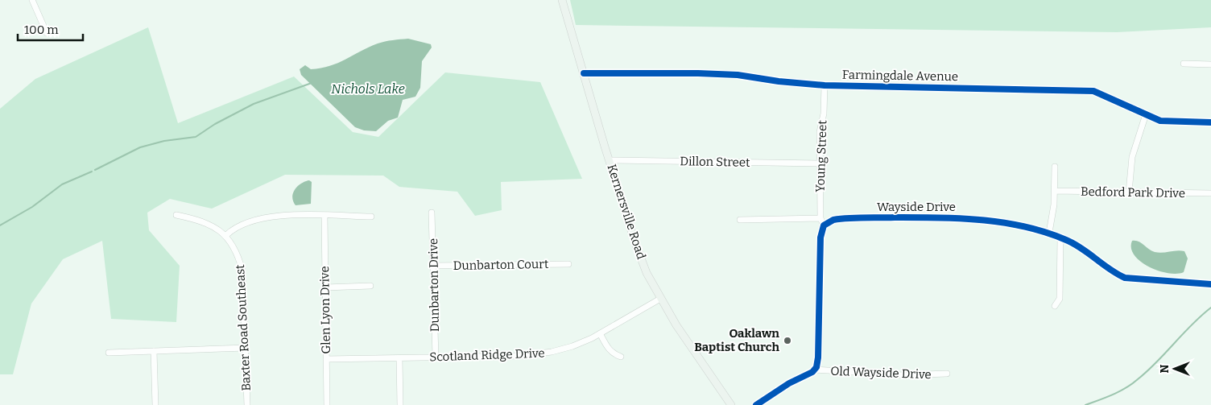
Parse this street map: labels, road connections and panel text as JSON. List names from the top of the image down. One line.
{"streets":{"main road":["Kernersville Road"],"street":["Farmingdale Avenue","Young Street","Dillon Street","Bedford Park Drive","Wayside Drive","Dunbarton Court","Dunbarton Drive","Glen Lyon Drive","Baxter Road Southeast","Scotland Ridge Drive","Old Wayside Drive"]},"crossings":[["Farmingdale Avenue","Young Street"],["Farmingdale Avenue","Kernersville Road"],["Young Street","Dillon Street"],["Young Street","Wayside Drive"],["Dillon Street","Kernersville Road"],["Kernersville Road","Scotland Ridge Drive"],["Dunbarton Court","Dunbarton Drive"],["Dunbarton Drive","Scotland Ridge Drive"],["Glen Lyon Drive","Scotland Ridge Drive"]],"water":["Nichols Lake"],"places":["Oaklawn Baptist Church"],"scale_bar":"100 m","north":"left"}
